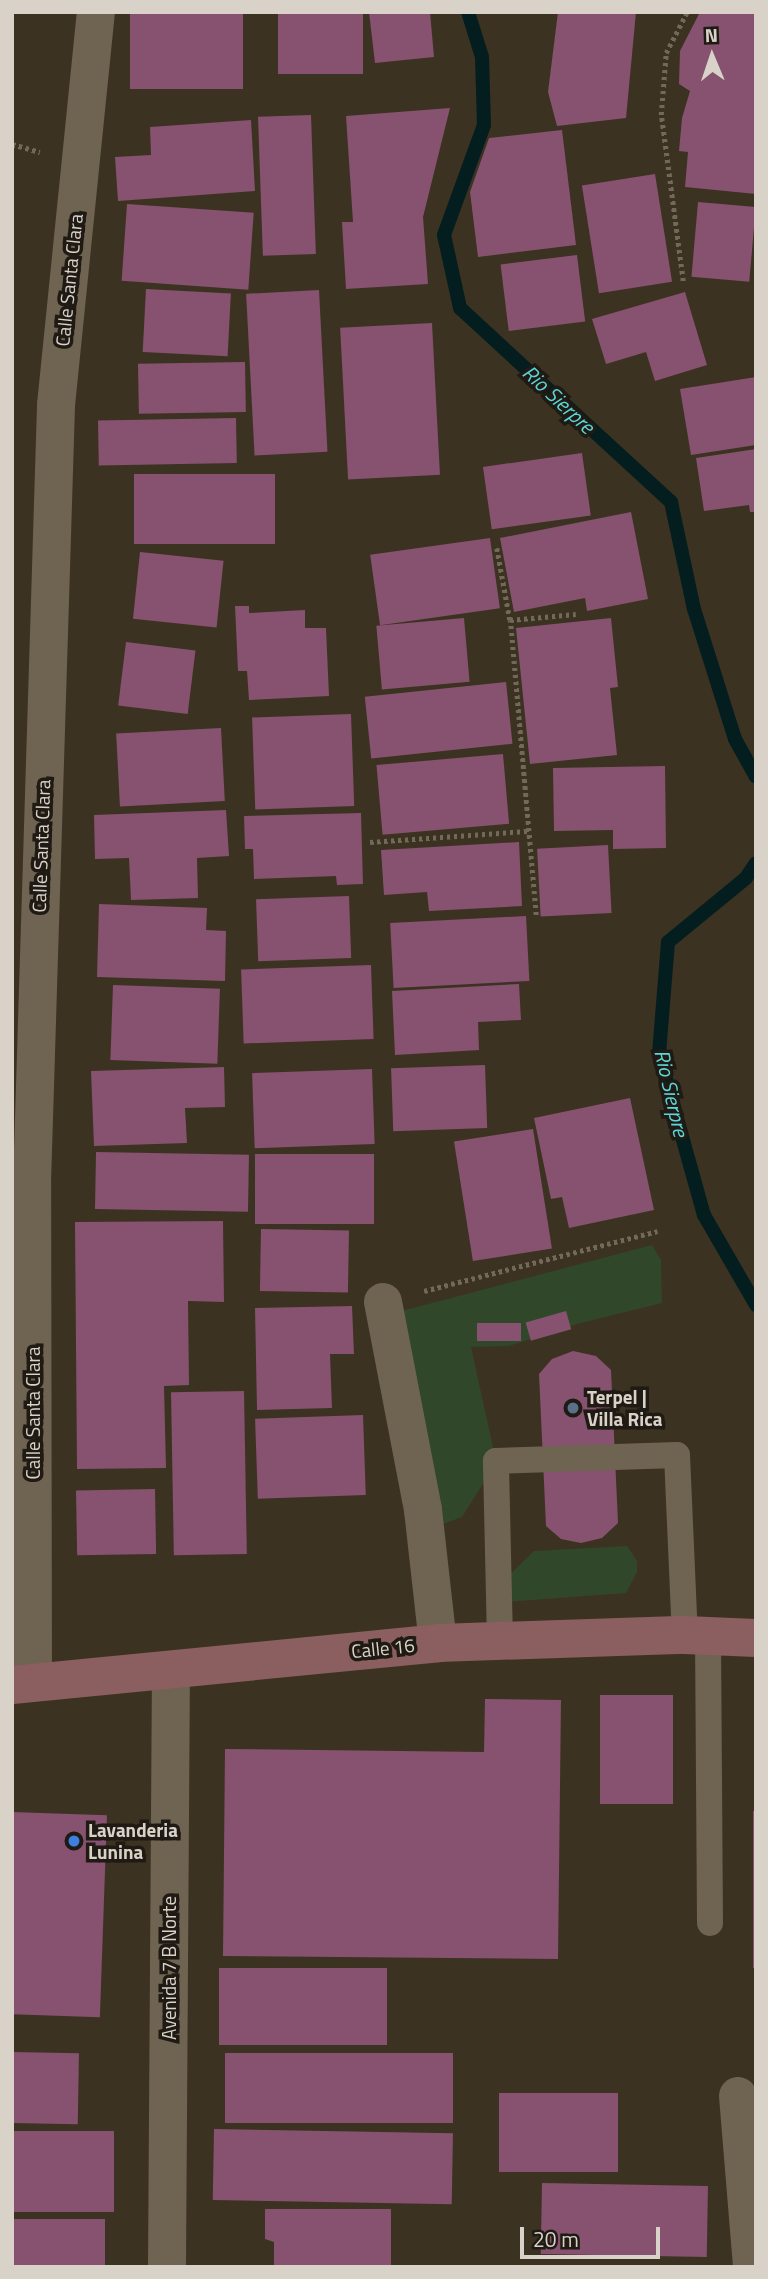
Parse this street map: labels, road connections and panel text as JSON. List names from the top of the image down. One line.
{"streets":{"main road":["Calle 16"],"street":["Calle Santa Clara","Avenida 7 B Norte"]},"crossings":[["Calle Santa Clara","Calle 16"],["Calle 16","Avenida 7 B Norte"]],"water":["Rio Sierpre"],"places":["Terpel | Villa Rica","Lavanderia Lunina"],"scale_bar":"20 m","north":"top"}
